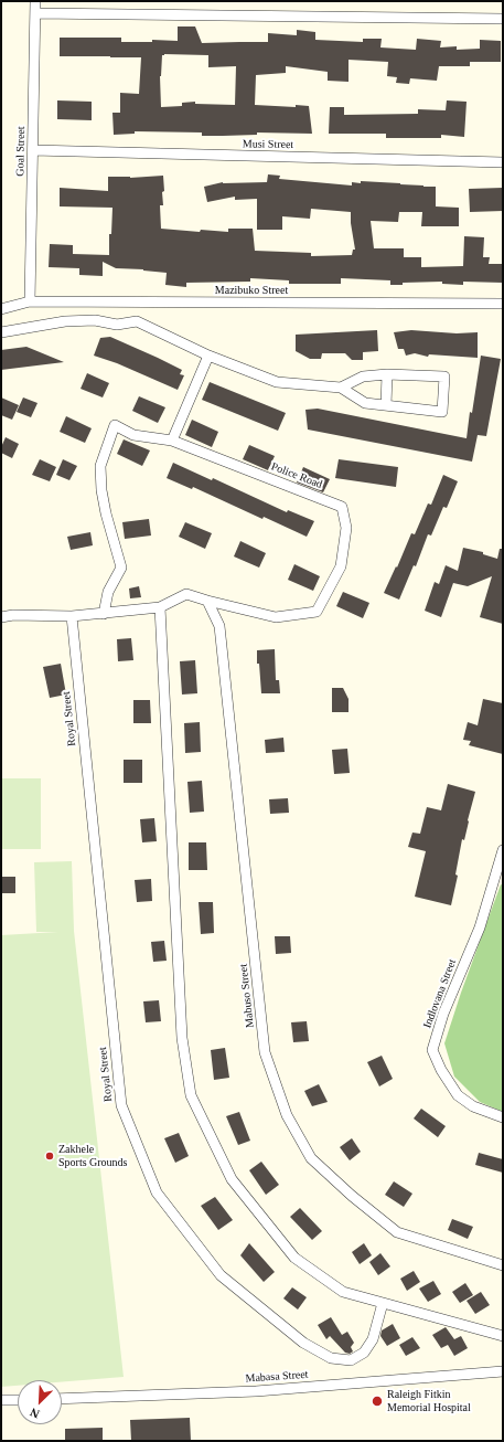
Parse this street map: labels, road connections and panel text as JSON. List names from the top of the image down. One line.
{"streets":{"street":["Musi Street","Goal Street","Mazibuko Street","Police Road","Royal Street","Indlovana Street","Mabuso Street","Mabasa Street"]},"crossings":[["Musi Street","Goal Street"],["Goal Street","Mazibuko Street"],["Police Road","Royal Street"],["Police Road","Mabuso Street"]],"places":["Zakhele Sports Grounds","Raleigh Fitkin Memorial Hospital"],"north":"bottom left"}
